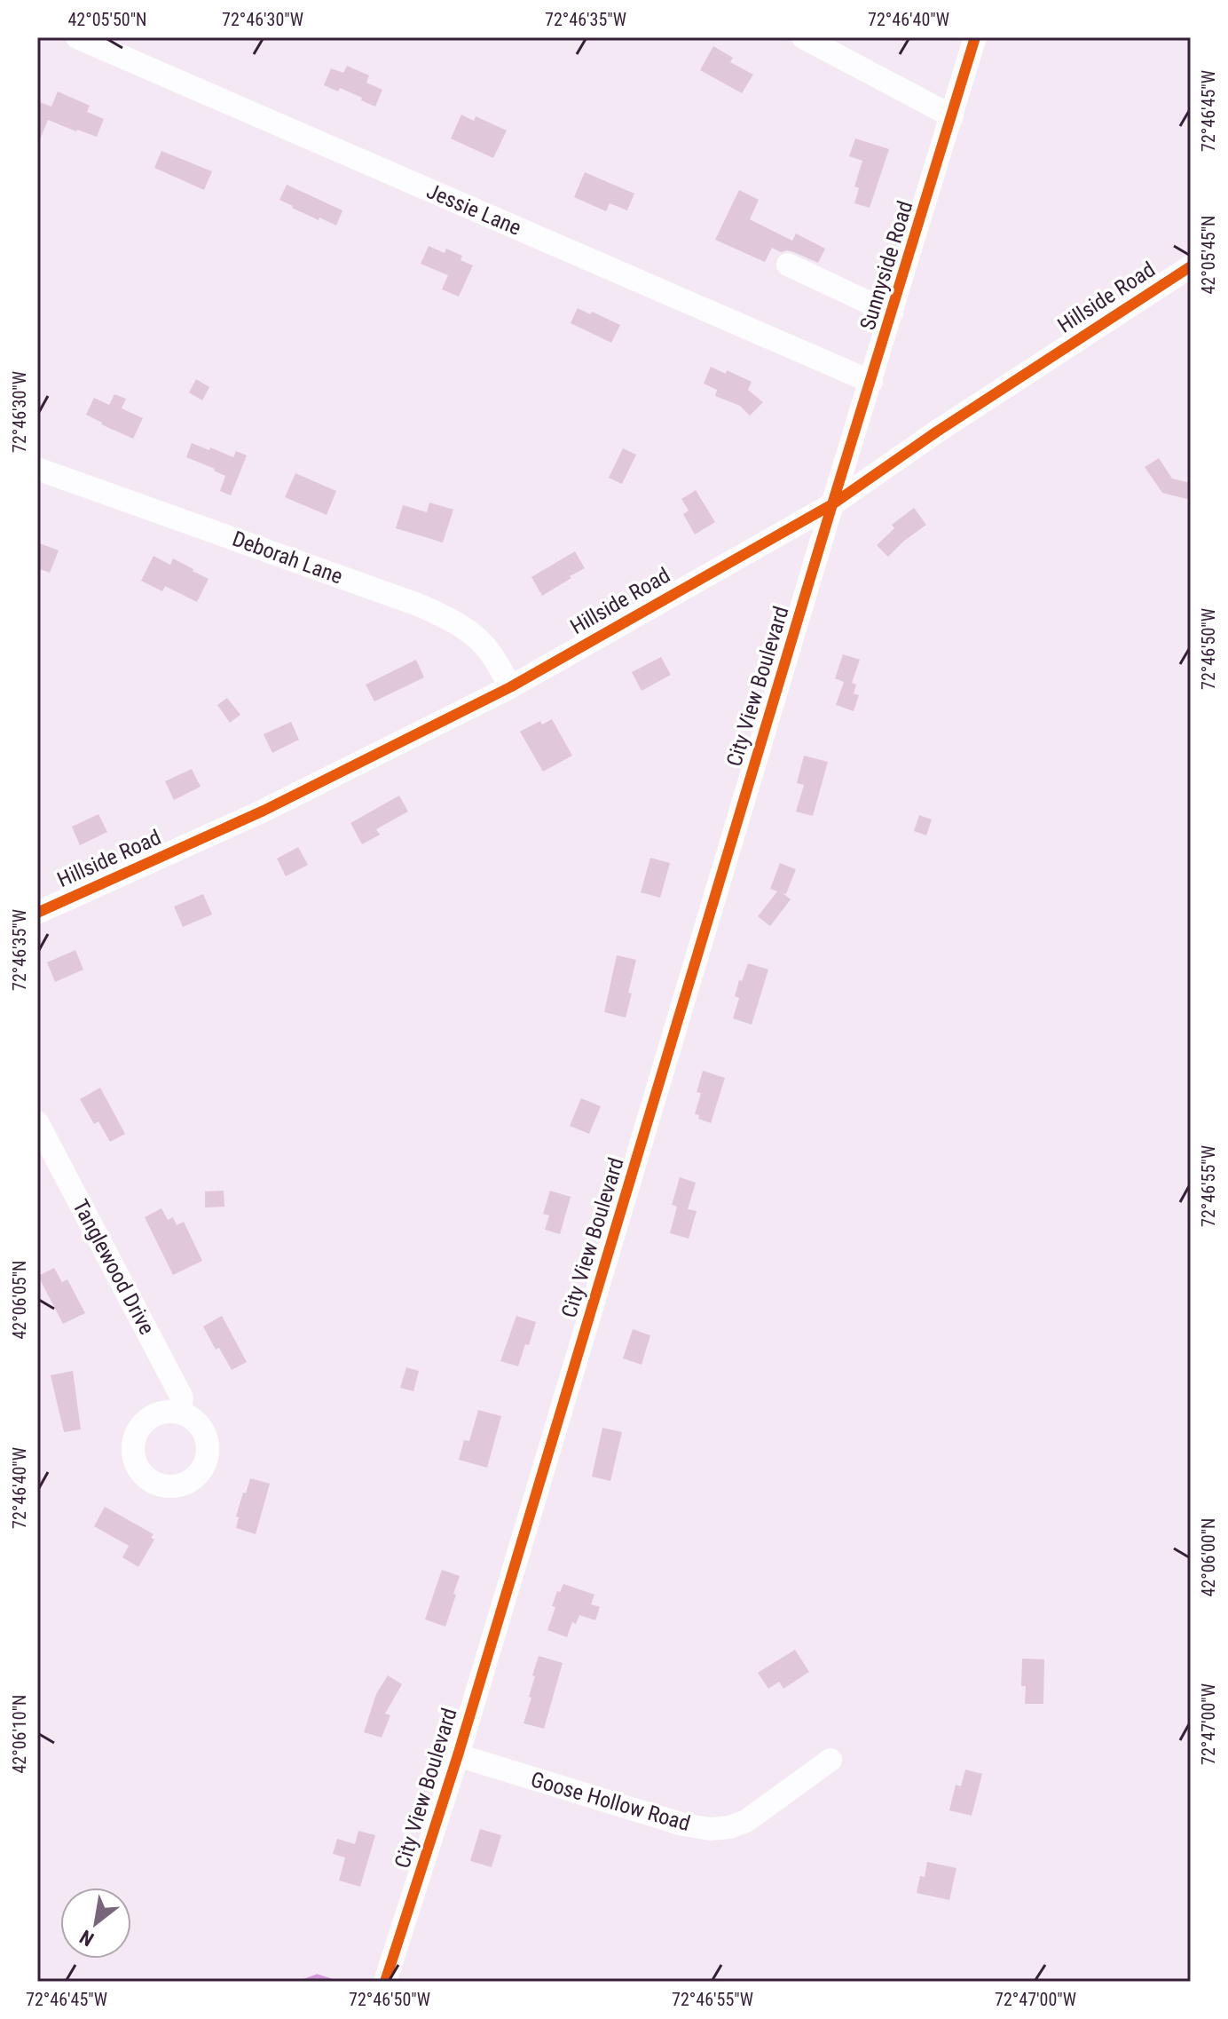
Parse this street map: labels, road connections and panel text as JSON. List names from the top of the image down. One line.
{"streets":{"street":["Jessie Lane","Sunnyside Road","Hillside Road","Deborah Lane","City View Boulevard","Tanglewood Drive","Goose Hollow Road"]},"crossings":[["Jessie Lane","Sunnyside Road"],["Sunnyside Road","Hillside Road"],["Sunnyside Road","City View Boulevard"],["Hillside Road","Deborah Lane"],["Hillside Road","City View Boulevard"],["City View Boulevard","Goose Hollow Road"]],"north":"bottom left","coordinates":["42°05'50\"N","72°46'30\"W","72°46'35\"W","72°46'40\"W","72°46'45\"W","42°05'45\"N","72°46'50\"W","72°46'55\"W","42°06'05\"N","42°06'00\"N","72°47'00\"W","42°06'10\"N"]}
